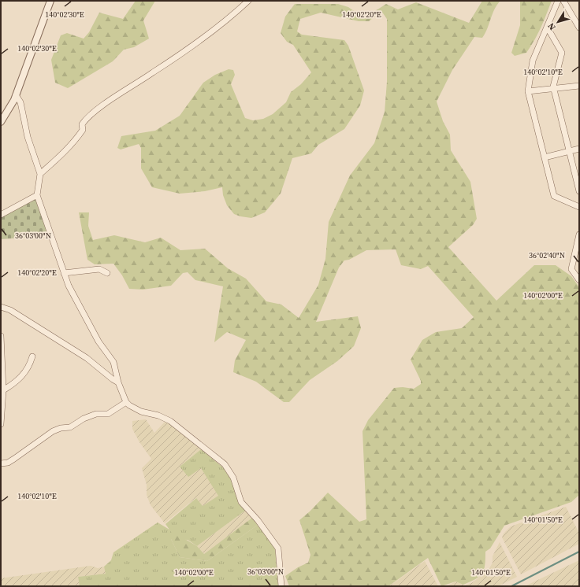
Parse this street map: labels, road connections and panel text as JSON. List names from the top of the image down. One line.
{"north":"bottom left","coordinates":["140°02'30\"E","140°02'20\"E","140°02'10\"E","36°03'00\"N","36°02'40\"N","140°02'00\"E","140°01'50\"E"]}
